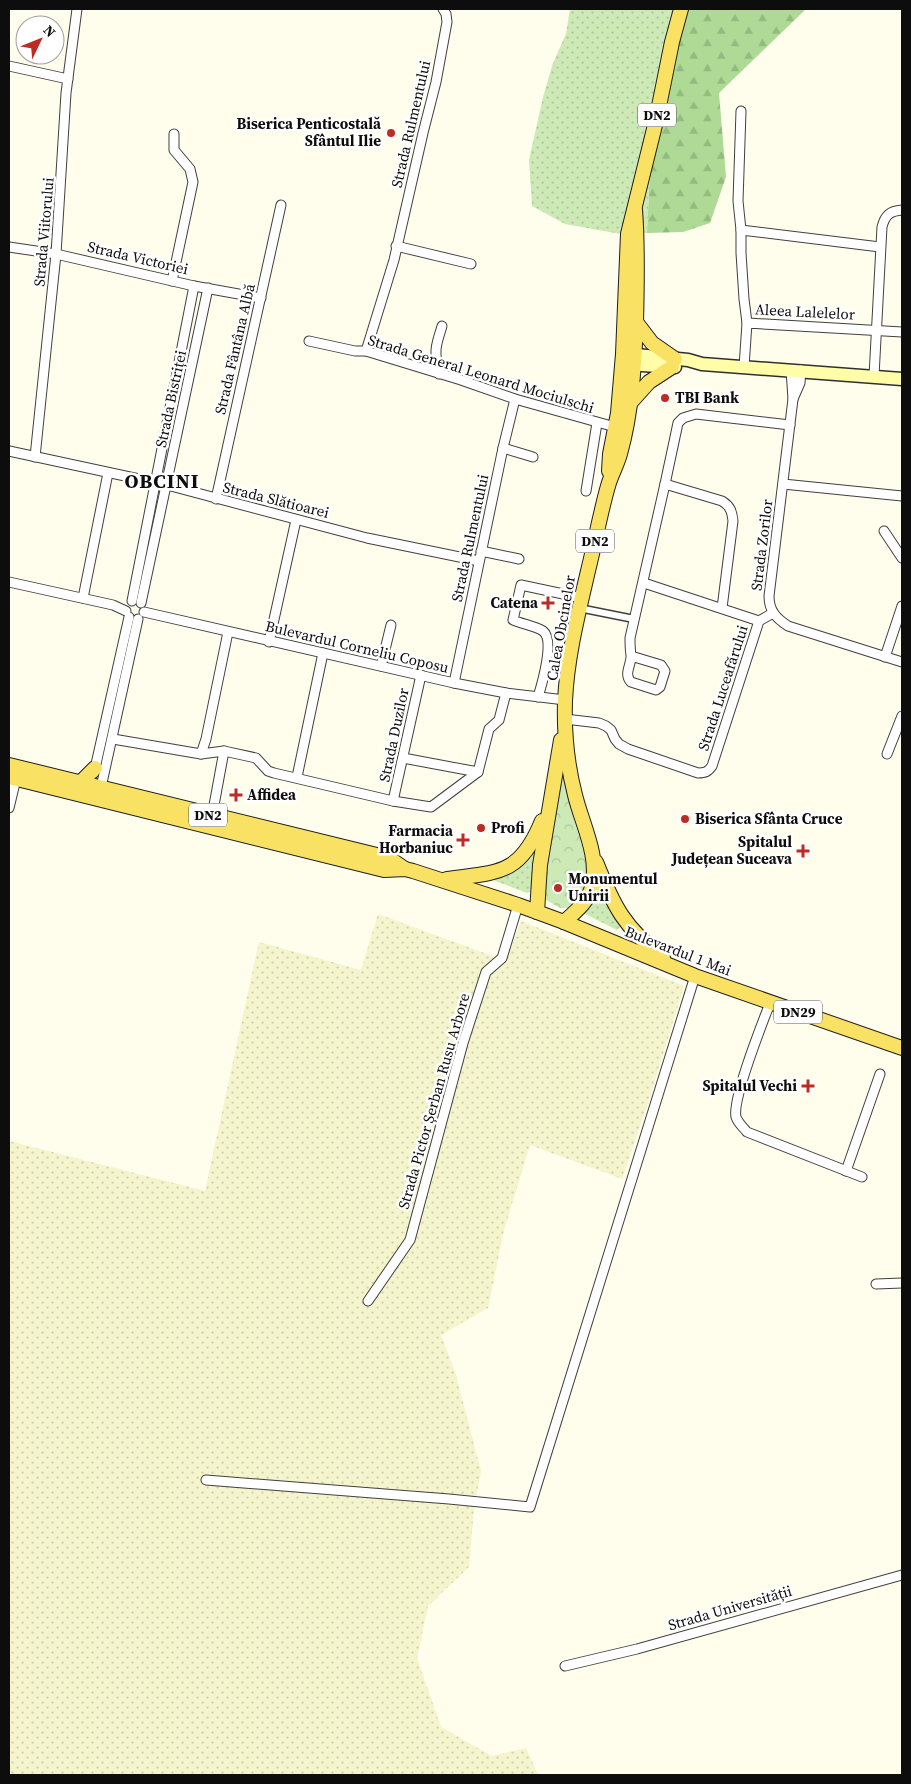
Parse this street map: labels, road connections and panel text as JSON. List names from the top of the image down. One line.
{"streets":{"main road":["DN2","Calea Obcinelor","Bulevardul 1 Mai","DN29"],"street":["Strada Rulmentului","Strada Viitorului","Strada Victoriei","Aleea Lalelelor","Strada Fântâna Albă","Strada General Leonard Mociulschi","Strada Bistriței","Strada Slătioarei","Strada Zorilor","Bulevardul Corneliu Coposu","Strada Luceafărului","Strada Duzilor","Strada Pictor Șerban Rusu Arbore","Strada Universității"]},"crossings":[["DN2","Strada Bistriței"],["DN2","Calea Obcinelor"],["DN2","Bulevardul 1 Mai"],["Strada Rulmentului","Strada General Leonard Mociulschi"],["Strada Rulmentului","Strada Slătioarei"],["Strada Rulmentului","Bulevardul Corneliu Coposu"],["Strada Viitorului","Strada Victoriei"],["Strada Viitorului","Strada Slătioarei"],["Strada Victoriei","Strada Fântâna Albă"],["Strada Victoriei","Strada Bistriței"],["Strada Fântâna Albă","Strada Slătioarei"],["Strada General Leonard Mociulschi","Calea Obcinelor"],["Strada Bistriței","Strada Slătioarei"],["Strada Bistriței","Bulevardul Corneliu Coposu"],["Strada Zorilor","Strada Luceafărului"],["Calea Obcinelor","Bulevardul Corneliu Coposu"],["Calea Obcinelor","Strada Luceafărului"],["Calea Obcinelor","Bulevardul 1 Mai"],["Calea Obcinelor","DN29"],["Bulevardul Corneliu Coposu","Strada Duzilor"],["Bulevardul 1 Mai","DN29"],["Bulevardul 1 Mai","Strada Pictor Șerban Rusu Arbore"]],"districts":["OBCINI"],"places":{"other":["Biserica Penticostală Sfântul Ilie","TBI Bank","Biserica Sfânta Cruce","Profi","Monumentul Unirii"],"health":["Catena","Affidea","Farmacia Horbaniuc","Spitalul Județean Suceava","Spitalul Vechi"]},"north":"top right"}
